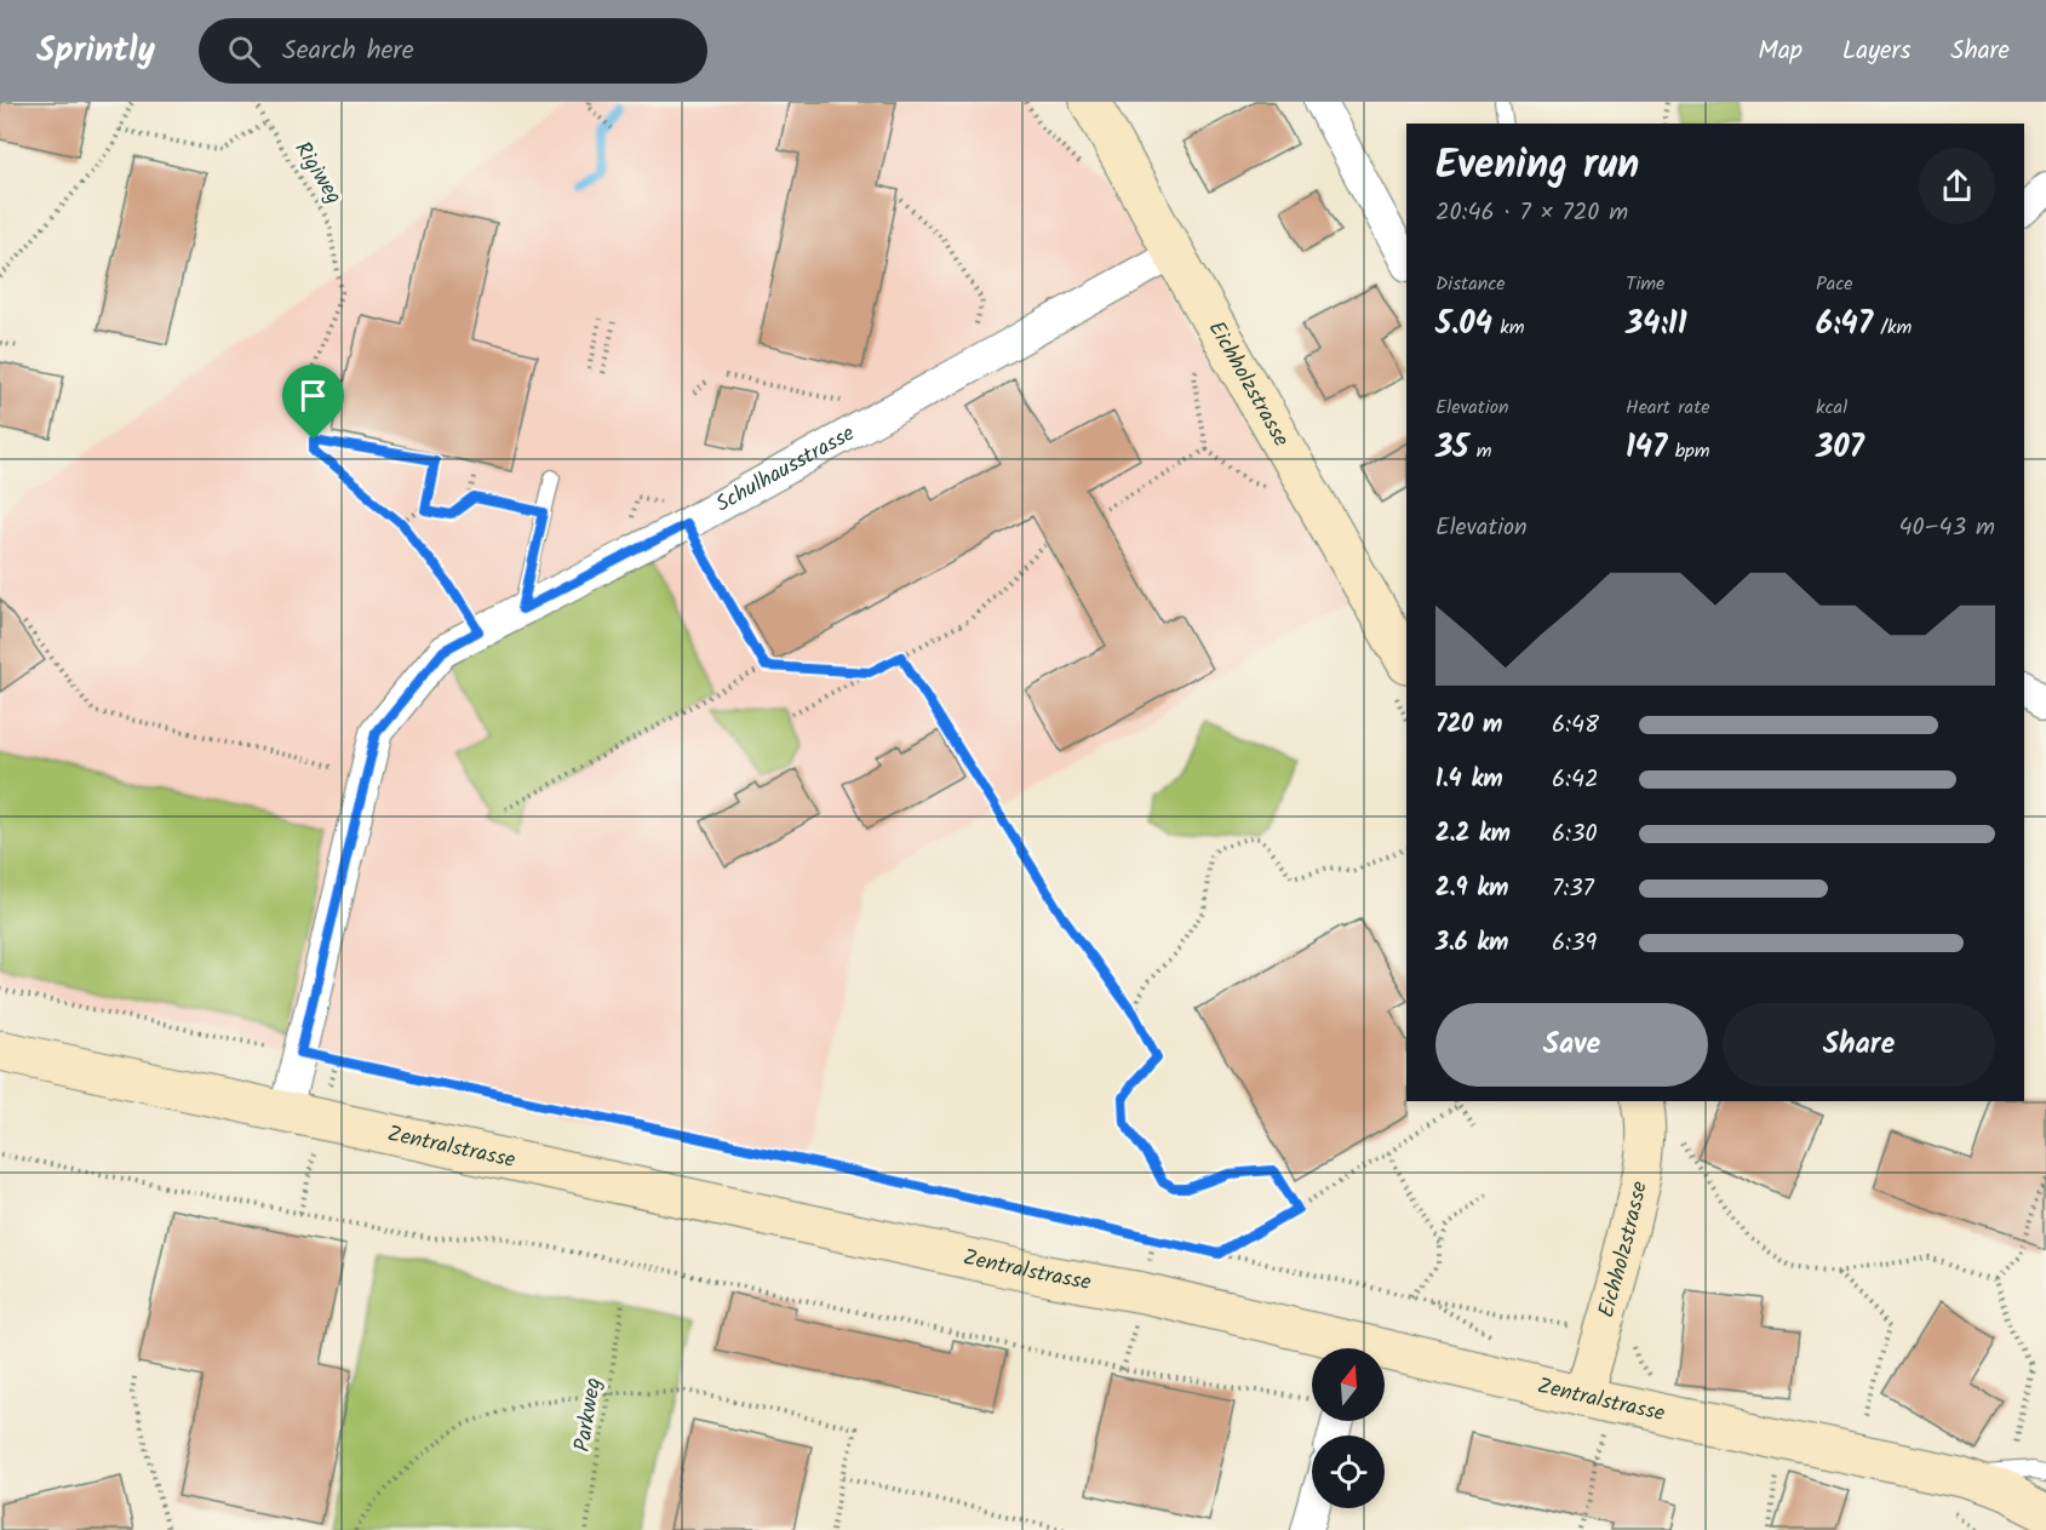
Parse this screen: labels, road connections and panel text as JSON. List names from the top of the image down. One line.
{"streets":{"street":["Eichholzstrasse","Schulhausstrasse","Zentralstrasse"],"path":["Rigiweg","Parkweg"]},"crossings":[["Eichholzstrasse","Schulhausstrasse"],["Eichholzstrasse","Zentralstrasse"],["Schulhausstrasse","Zentralstrasse"]],"north":"top","page":{"header":"Sprintly","search":"Search here","nav":["Map","Layers","Share"],"heading":["Evening run","20:46 · 7 × 720 m"],"stats":[["Distance","5.04 km"],["Time","34:11"],["Pace","6:47 /km"],["Elevation","35 m"],["Heart rate","147 bpm"],["kcal","307"]],"chart":["Elevation","40–43 m"],"list":[{"name":"720 m","note":"6:48"},{"name":"1.4 km","note":"6:42"},{"name":"2.2 km","note":"6:30"},{"name":"2.9 km","note":"7:37"},{"name":"3.6 km","note":"6:39"}],"buttons":["Save","Share"]}}
